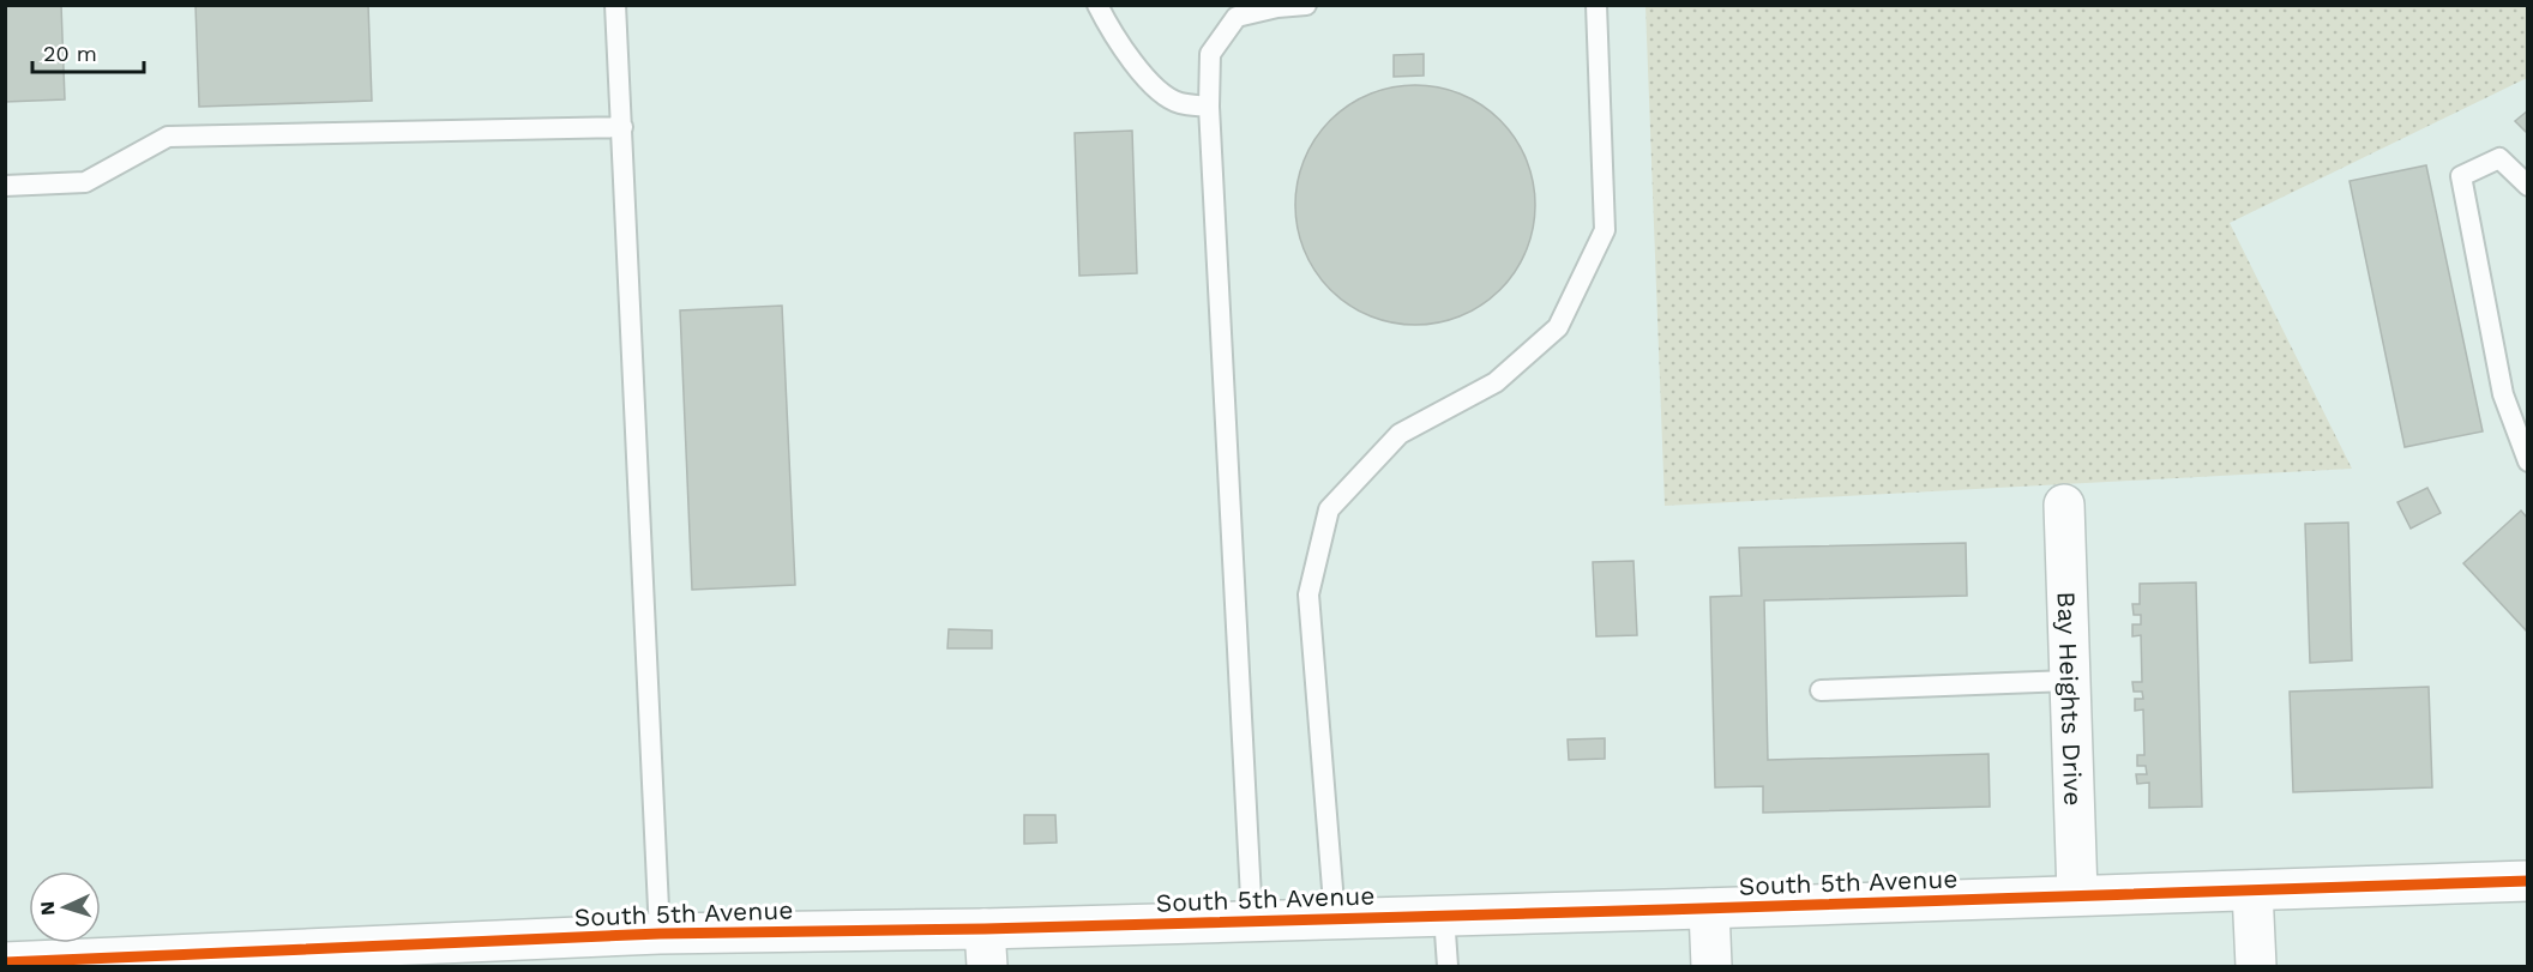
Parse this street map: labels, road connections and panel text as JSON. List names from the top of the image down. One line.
{"streets":{"street":["Bay Heights Drive","South 5th Avenue"]},"crossings":[["Bay Heights Drive","South 5th Avenue"]],"scale_bar":"20 m","north":"left"}
